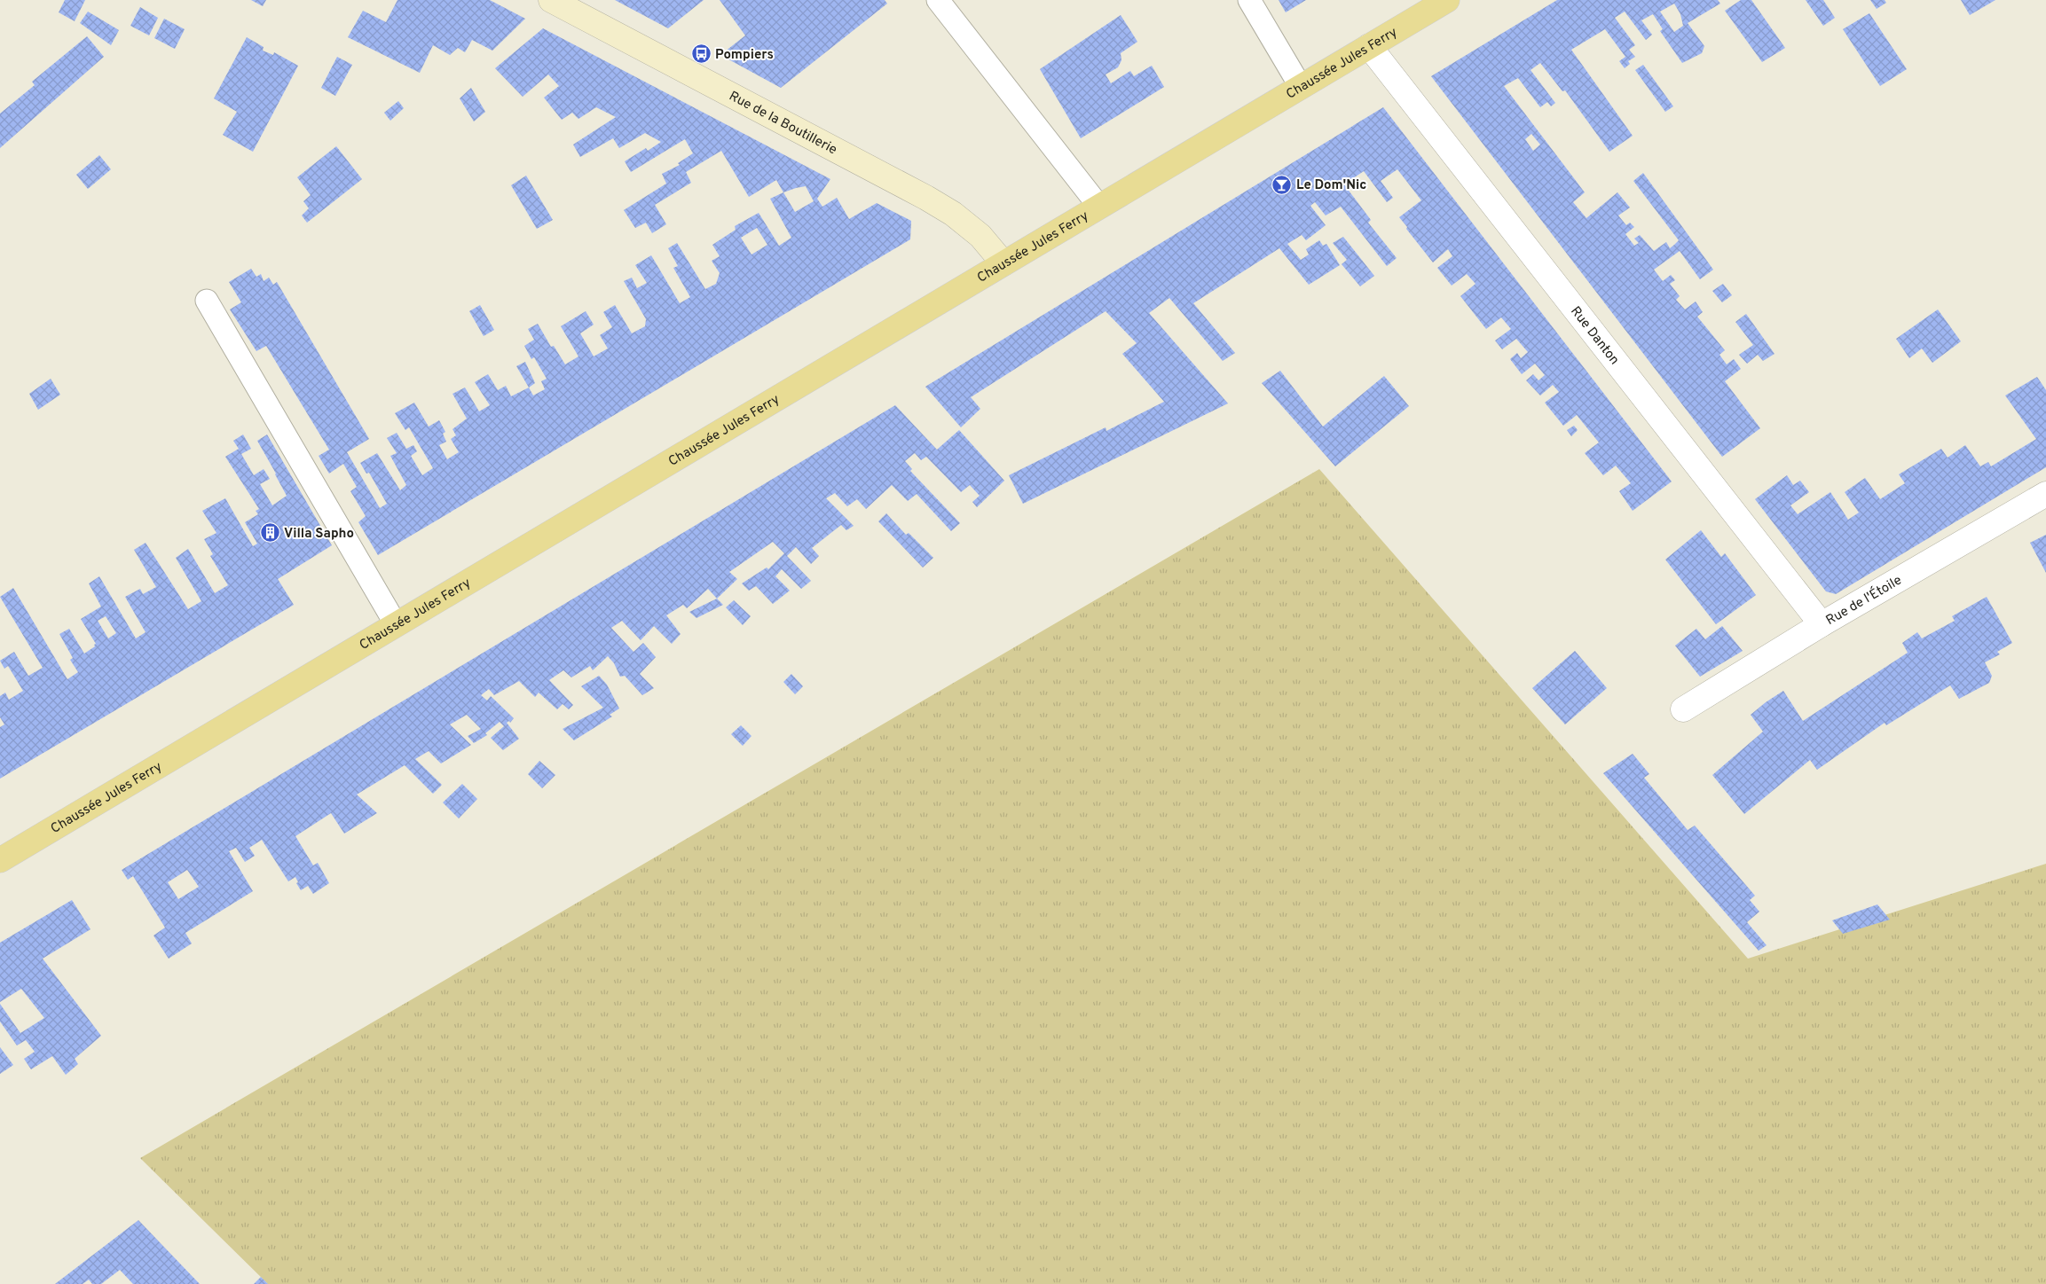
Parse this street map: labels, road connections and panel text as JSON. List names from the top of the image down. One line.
{"streets":{"main road":["Chaussée Jules Ferry"],"street":["Rue de la Boutillerie","Rue Danton","Rue de l'Étoile"]},"crossings":[["Chaussée Jules Ferry","Rue de la Boutillerie"],["Chaussée Jules Ferry","Rue Danton"],["Rue Danton","Rue de l'Étoile"]],"places":{"bus stop":["Pompiers"],"bar":["Le Dom'Nic"],"building":["Villa Sapho"]}}
